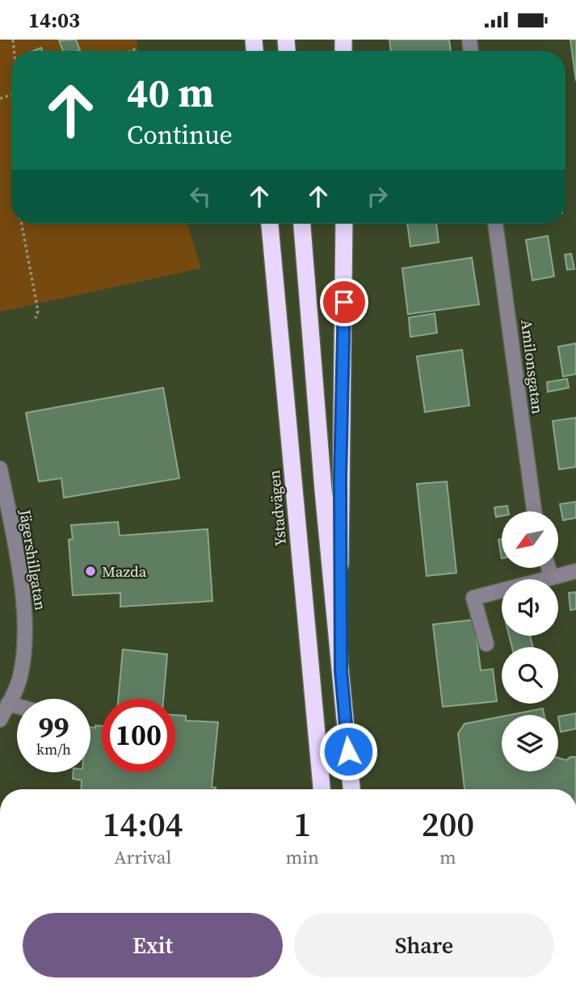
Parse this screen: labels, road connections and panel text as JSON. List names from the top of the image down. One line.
{"streets":{"highway":["Ystadvägen"],"street":["Amilonsgatan","Jägershillgatan"]},"places":["Mazda"],"north":"bottom left","page":{"status":"14:03","turn":["40 m","Continue"],"speed":"99 km/h","limit":"100","eta":["14:04","Arrival","1","min","200","m"],"buttons":["Exit","Share"]}}
